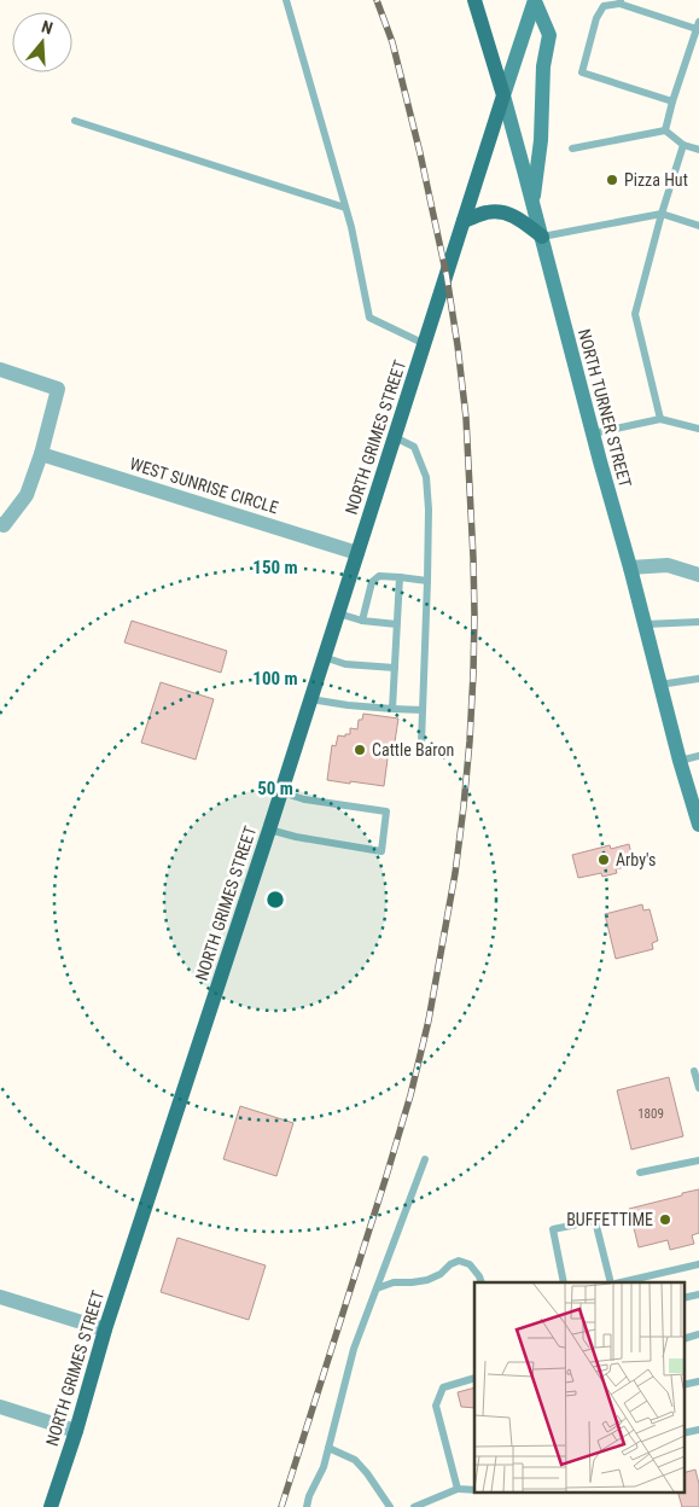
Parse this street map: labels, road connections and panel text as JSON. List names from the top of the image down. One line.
{"streets":{"main road":["NORTH TURNER STREET","NORTH GRIMES STREET"],"street":["WEST SUNRISE CIRCLE"]},"crossings":[["NORTH TURNER STREET","NORTH GRIMES STREET"],["NORTH GRIMES STREET","WEST SUNRISE CIRCLE"]],"places":["Pizza Hut","Cattle Baron","Arby's","BUFFETTIME"],"house_numbers":["1809"],"north":"top","rings":["150 m","100 m","50 m"]}
